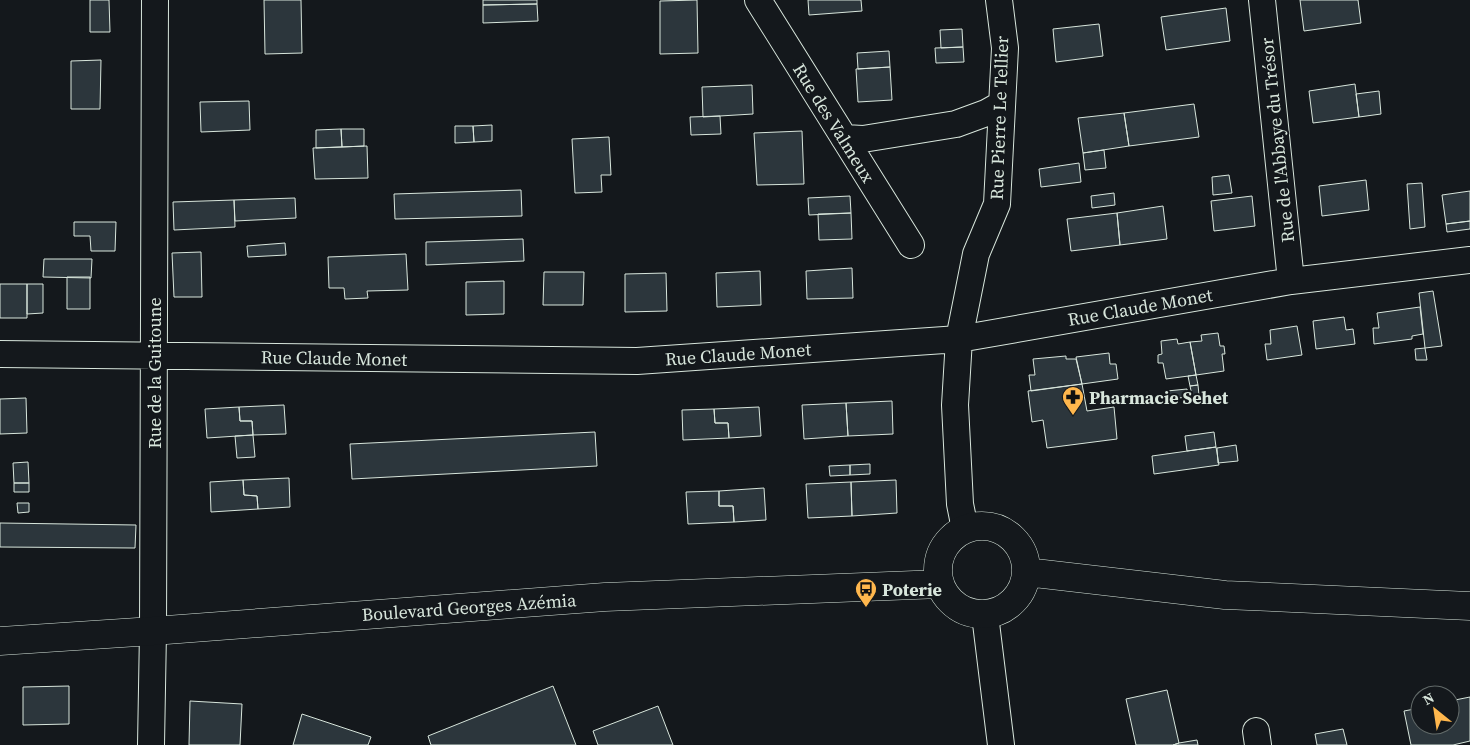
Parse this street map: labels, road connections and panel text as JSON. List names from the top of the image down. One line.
{"streets":{"street":["Rue Pierre Le Tellier","Rue des Valmeux","Rue de l'Abbaye du Trésor","Rue Claude Monet","Rue de la Guitoune","Boulevard Georges Azémia"]},"crossings":[["Rue Pierre Le Tellier","Rue Claude Monet"],["Rue Pierre Le Tellier","Boulevard Georges Azémia"],["Rue de l'Abbaye du Trésor","Rue Claude Monet"],["Rue Claude Monet","Rue de la Guitoune"],["Rue de la Guitoune","Boulevard Georges Azémia"]],"places":{"pharmacy":["Pharmacie Sehet"],"bus stop":["Poterie"]},"north":"top left"}
